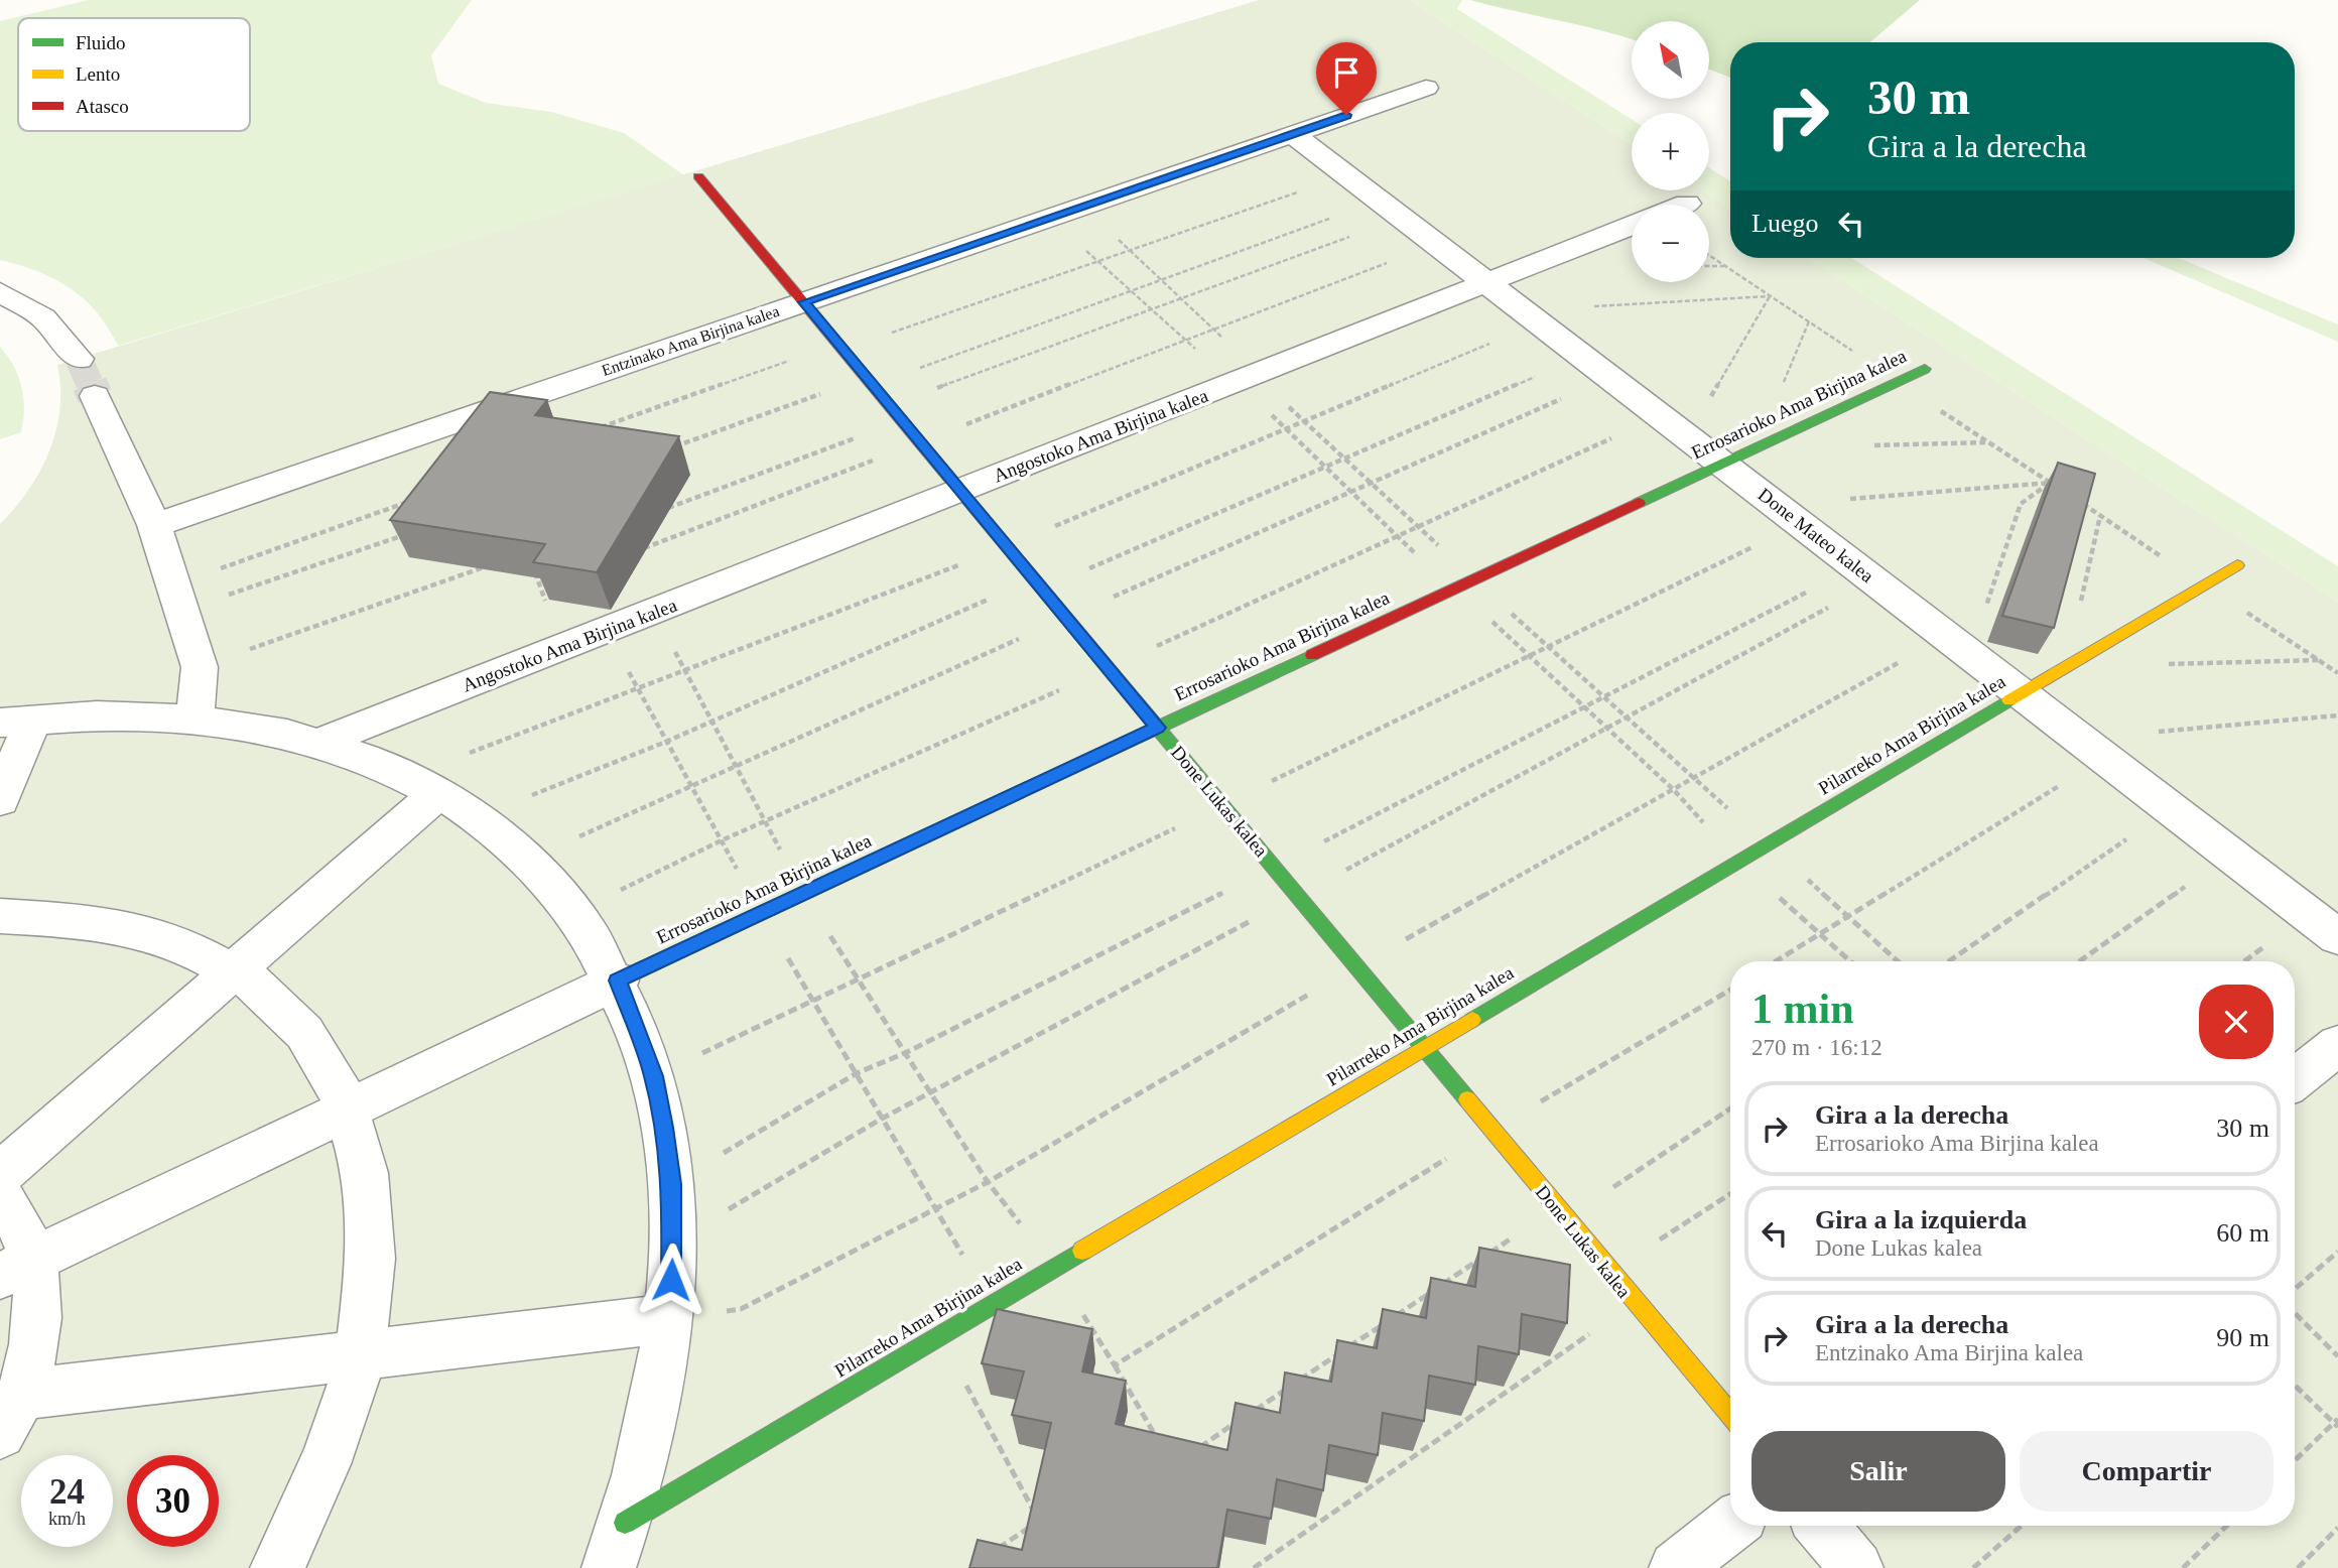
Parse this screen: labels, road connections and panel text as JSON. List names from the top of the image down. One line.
{"streets":{"street":["Entzinako Ama Birjina kalea","Errosarioko Ama Birjina kalea","Angostoko Ama Birjina kalea","Done Mateo kalea","Pilarreko Ama Birjina kalea","Done Lukas kalea"]},"crossings":[["Entzinako Ama Birjina kalea","Done Mateo kalea"],["Entzinako Ama Birjina kalea","Done Lukas kalea"],["Errosarioko Ama Birjina kalea","Done Mateo kalea"],["Errosarioko Ama Birjina kalea","Done Lukas kalea"],["Angostoko Ama Birjina kalea","Done Mateo kalea"],["Angostoko Ama Birjina kalea","Done Lukas kalea"],["Done Mateo kalea","Pilarreko Ama Birjina kalea"],["Pilarreko Ama Birjina kalea","Done Lukas kalea"]],"legend":["Fluido","Lento","Atasco"],"north":"top left","page":{"map_buttons":["+","−"],"turn":["30 m","Gira a la derecha"],"then":"Luego","heading":["1 min","270 m · 16:12"],"list":[{"name":"Gira a la derecha","note":"Errosarioko Ama Birjina kalea","value":"30 m"},{"name":"Gira a la izquierda","note":"Done Lukas kalea","value":"60 m"},{"name":"Gira a la derecha","note":"Entzinako Ama Birjina kalea","value":"90 m"}],"buttons":["Salir","Compartir"],"speed":"24 km/h","limit":"30"}}
